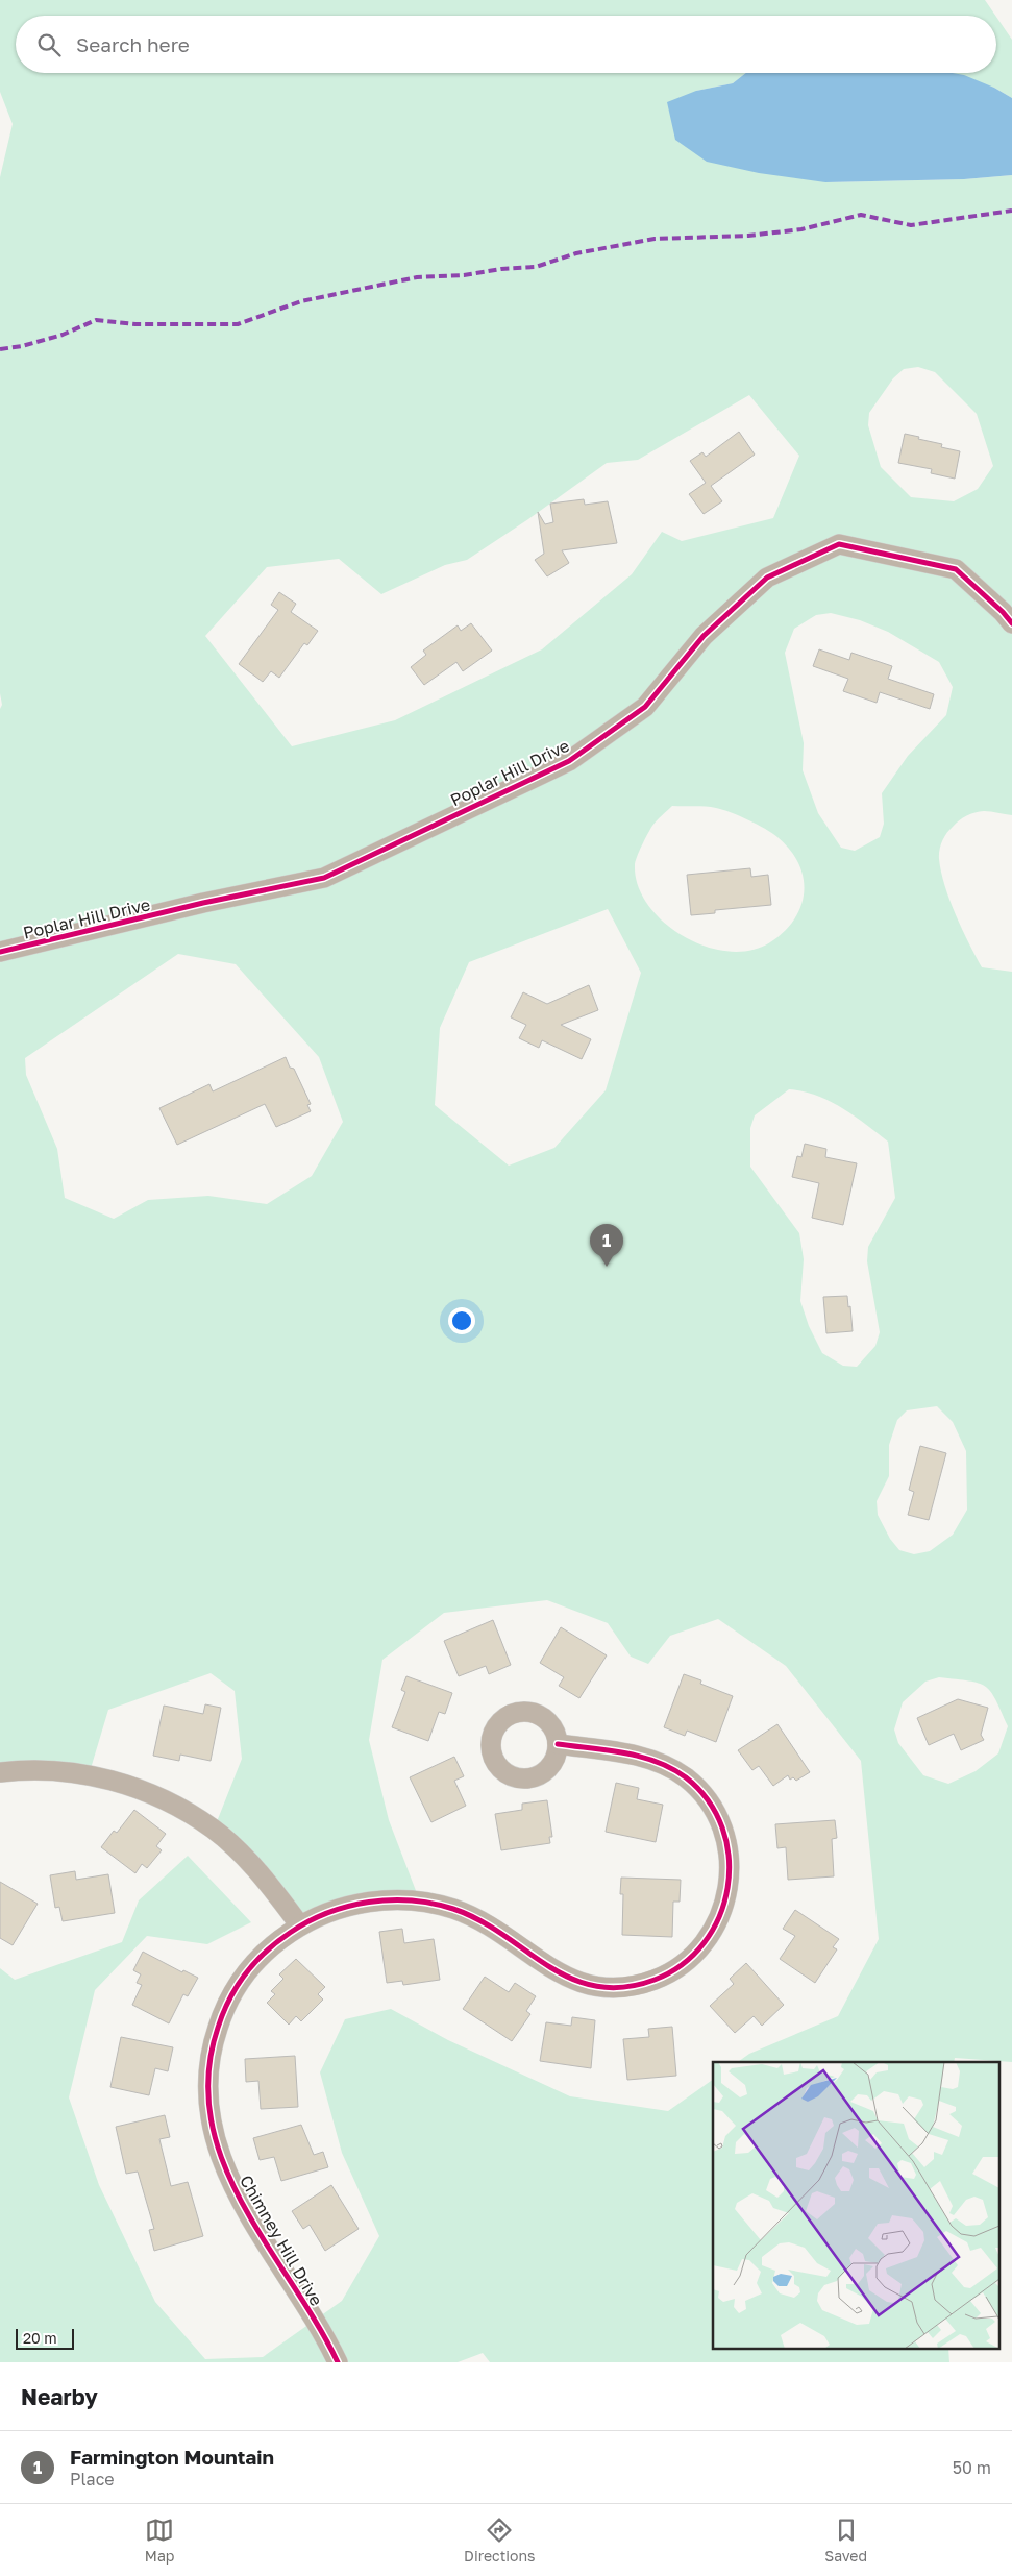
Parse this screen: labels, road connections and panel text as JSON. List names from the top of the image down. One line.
{"streets":{"street":["Poplar Hill Drive","Chimney Hill Drive"]},"scale_bar":"20 m","page":{"search":"Search here","pins":"1","scale":"20 m","heading":"Nearby","list":[{"mark":"1","name":"Farmington Mountain","note":"Place","value":"50 m"}],"nav":["Map","Directions","Saved"]}}
